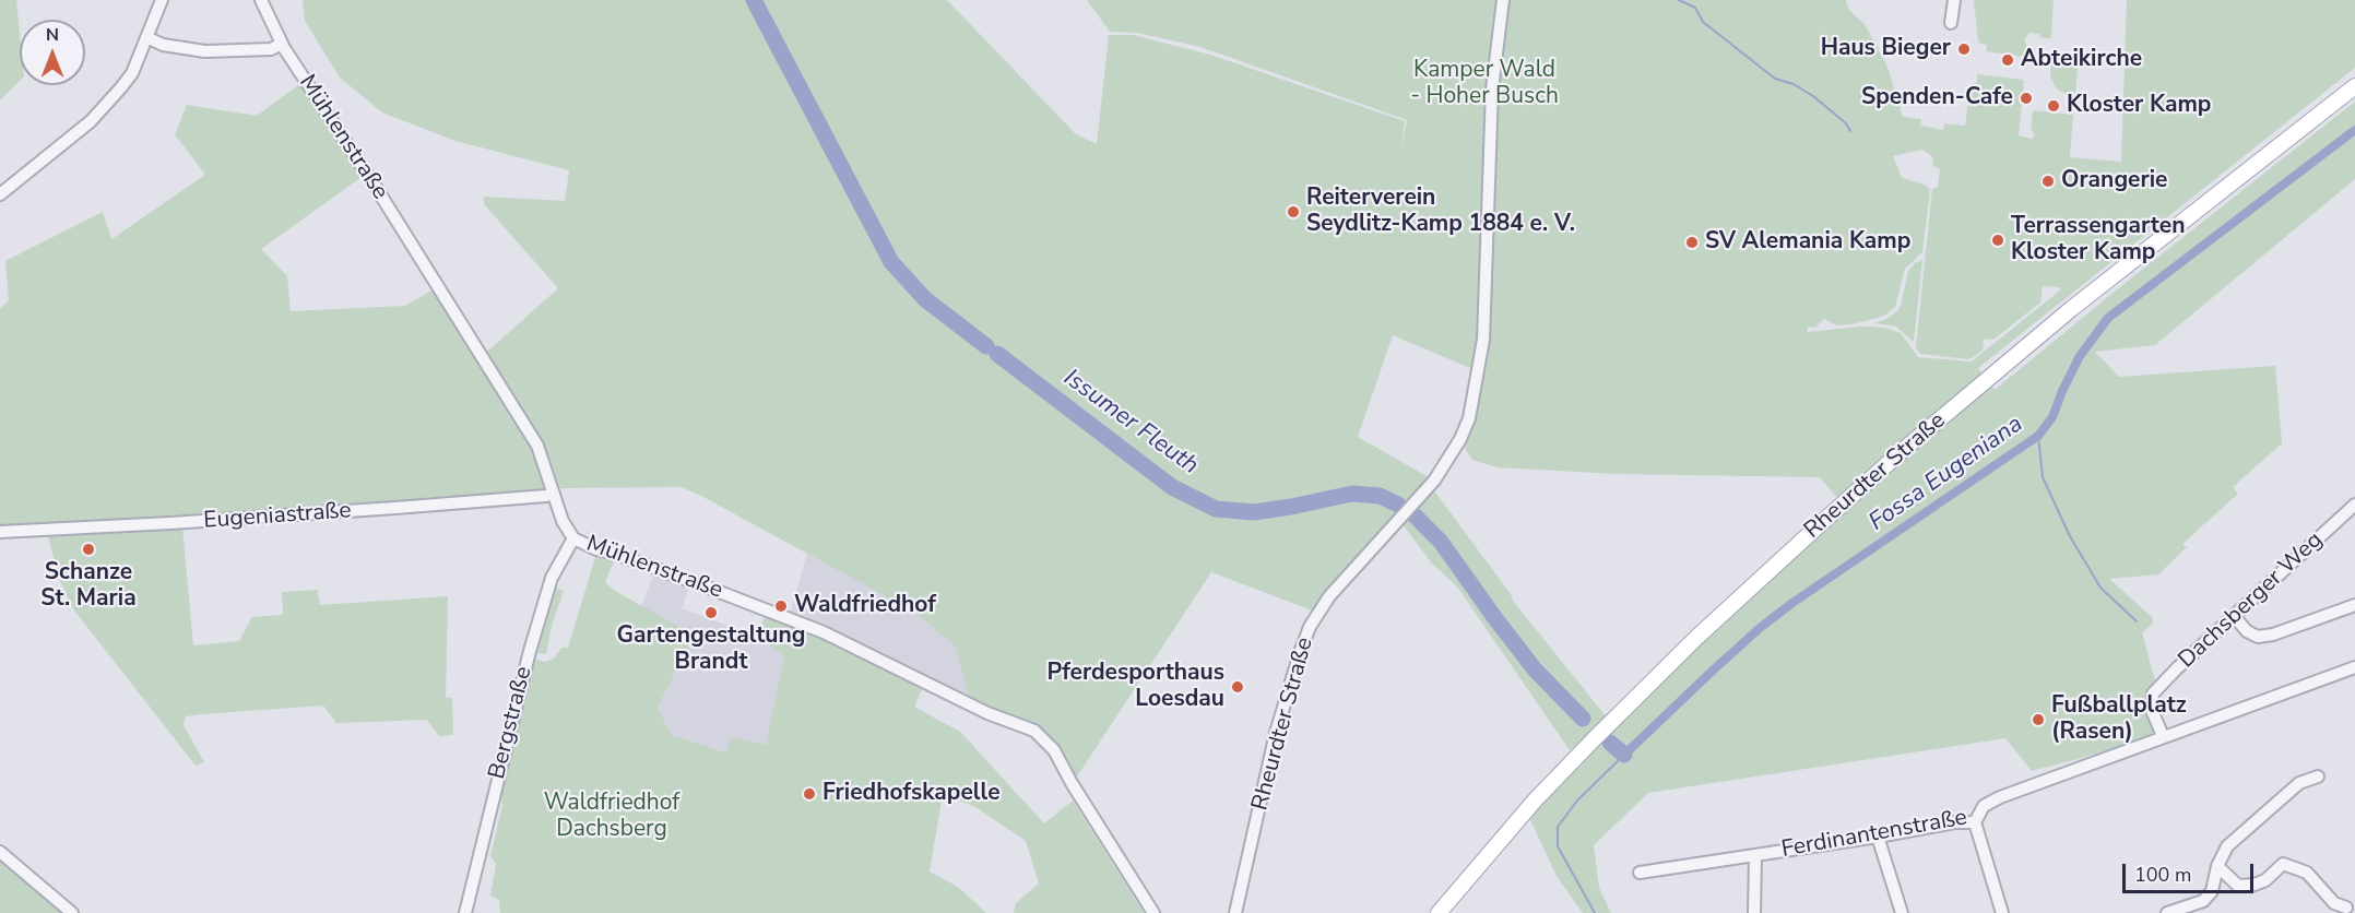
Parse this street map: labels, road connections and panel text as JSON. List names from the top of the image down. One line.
{"streets":{"main road":["Rheurdter Straße"],"street":["Mühlenstraße","Eugeniastraße","Dachsberger Weg","Bergstraße","Ferdinantenstraße"]},"crossings":[["Mühlenstraße","Eugeniastraße"],["Mühlenstraße","Bergstraße"],["Dachsberger Weg","Ferdinantenstraße"]],"water":["Issumer Fleuth","Fossa Eugeniana"],"parks":["Kamper Wald - Hoher Busch","Waldfriedhof Dachsberg"],"places":["Haus Bieger","Abteikirche","Spenden-Cafe","Kloster Kamp","Orangerie","Reiterverein Seydlitz-Kamp 1884 e. V.","Terrassengarten Kloster Kamp","SV Alemania Kamp","Schanze St. Maria","Waldfriedhof","Gartengestaltung Brandt","Pferdesporthaus Loesdau","Fußballplatz (Rasen)","Friedhofskapelle"],"scale_bar":"100 m","north":"top"}
